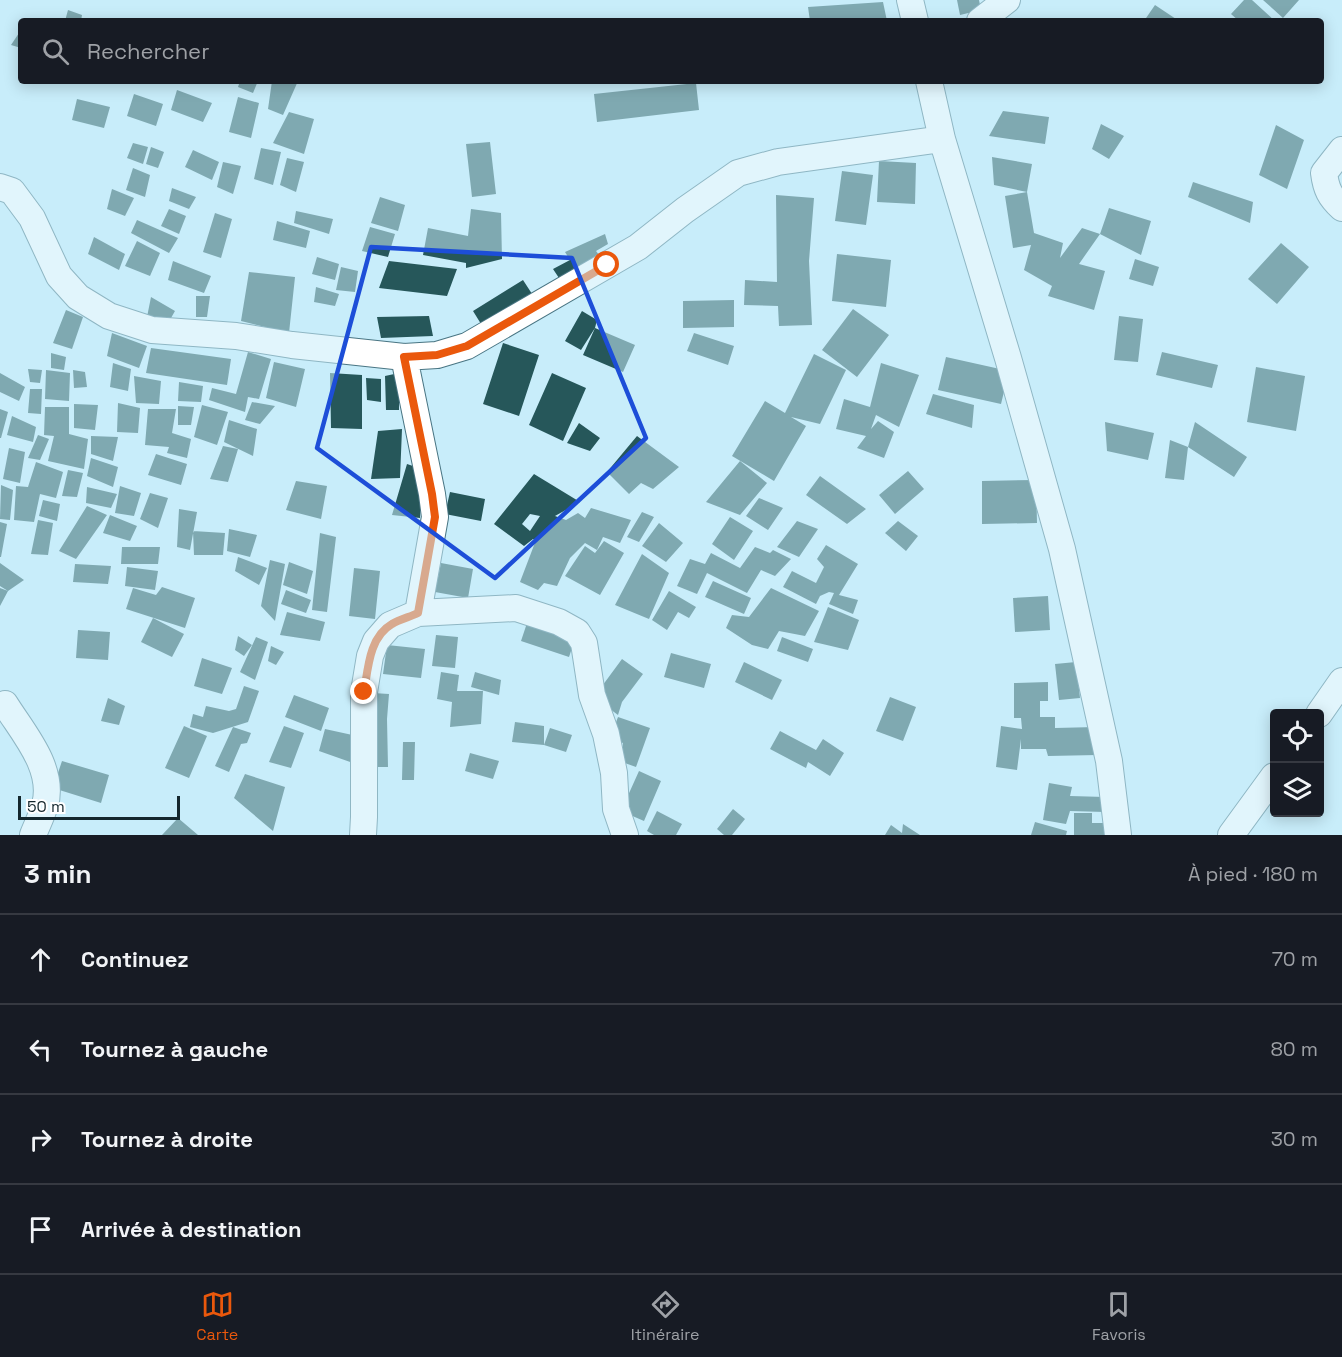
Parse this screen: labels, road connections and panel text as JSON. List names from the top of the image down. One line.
{"scale_bar":"50 m","page":{"search":"Rechercher","scale":"50 m","heading":["3 min","À pied · 180 m"],"list":[["Continuez","70 m"],["Tournez à gauche","80 m"],["Tournez à droite","30 m"],"Arrivée à destination"],"nav":["Carte","Itinéraire","Favoris"]}}
